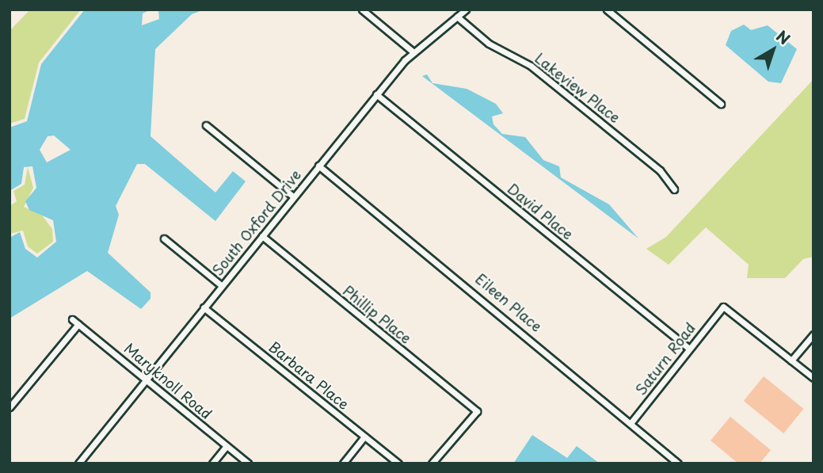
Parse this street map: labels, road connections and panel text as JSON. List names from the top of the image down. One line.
{"streets":{"street":["Lakeview Place","David Place","South Oxford Drive","Eileen Place","Phillip Place","Saturn Road","Barbara Place","Maryknoll Road"]},"crossings":[["Lakeview Place","South Oxford Drive"],["David Place","South Oxford Drive"],["David Place","Saturn Road"],["South Oxford Drive","Eileen Place"],["South Oxford Drive","Phillip Place"],["South Oxford Drive","Barbara Place"],["South Oxford Drive","Maryknoll Road"],["Eileen Place","Saturn Road"]],"north":"top right"}
